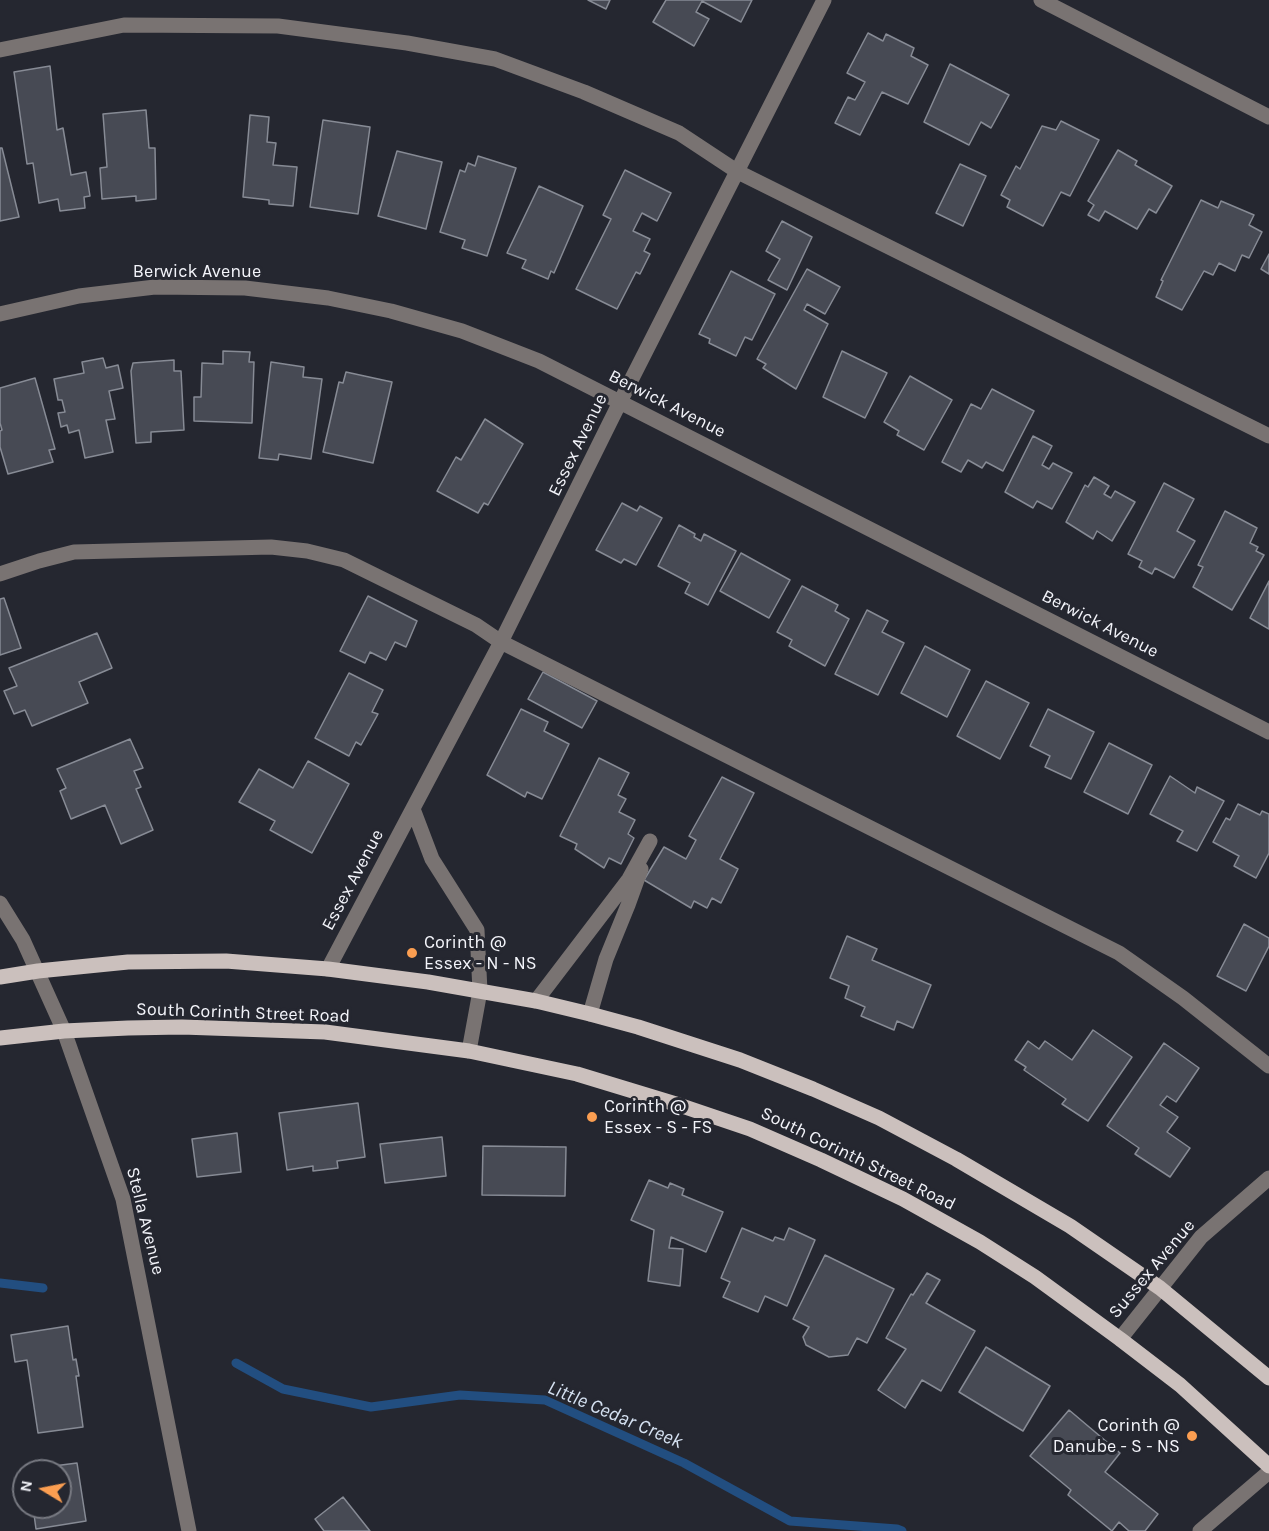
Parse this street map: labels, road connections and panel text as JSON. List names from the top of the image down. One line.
{"streets":{"main road":["South Corinth Street Road"],"street":["Berwick Avenue","Essex Avenue","Stella Avenue","Sussex Avenue"]},"crossings":[["Berwick Avenue","Essex Avenue"],["South Corinth Street Road","Stella Avenue"],["South Corinth Street Road","Sussex Avenue"]],"water":["Little Cedar Creek"],"places":["Corinth @ Essex - N - NS","Corinth @ Essex - S - FS","Corinth @ Danube - S - NS"],"north":"left"}
